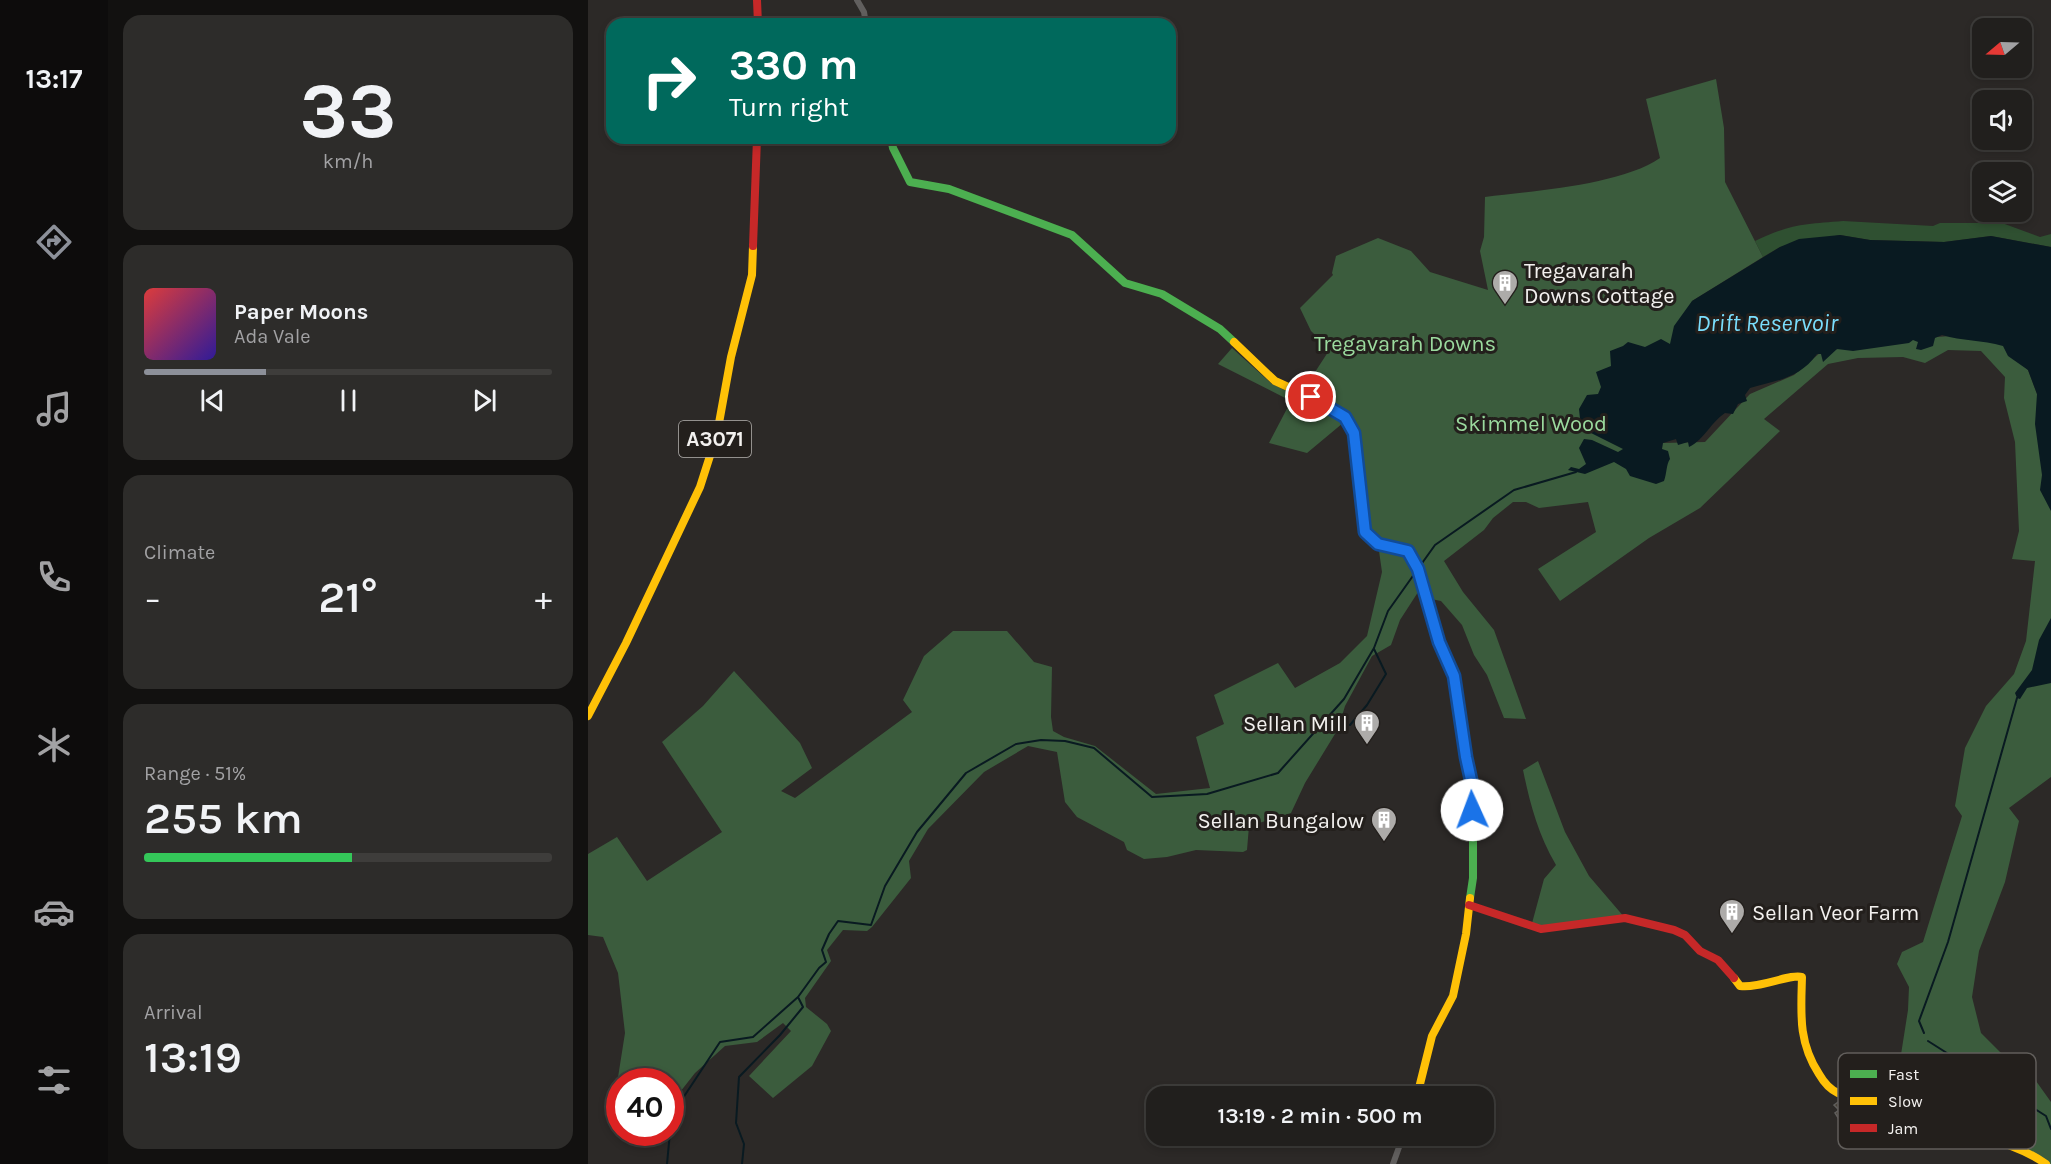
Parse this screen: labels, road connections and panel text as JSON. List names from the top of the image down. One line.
{"streets":{"street":["A3071"]},"water":["Drift Reservoir"],"parks":["Tregavarah Downs","Skimmel Wood"],"places":{"building":["Tregavarah Downs Cottage","Sellan Mill","Sellan Bungalow","Sellan Veor Farm"]},"legend":["Fast","Slow","Jam"],"north":"left","page":{"tabs":"13:17","tile":[["33","km/h"],"Climate",["Range · 51%","255 km"],["Arrival","13:19"]],"turn":["330 m","Turn right"],"song":["Paper Moons","Ada Vale"],"heat":["−","21°","+"],"limit":"40","trip":"13:19 · 2 min · 500 m"}}
